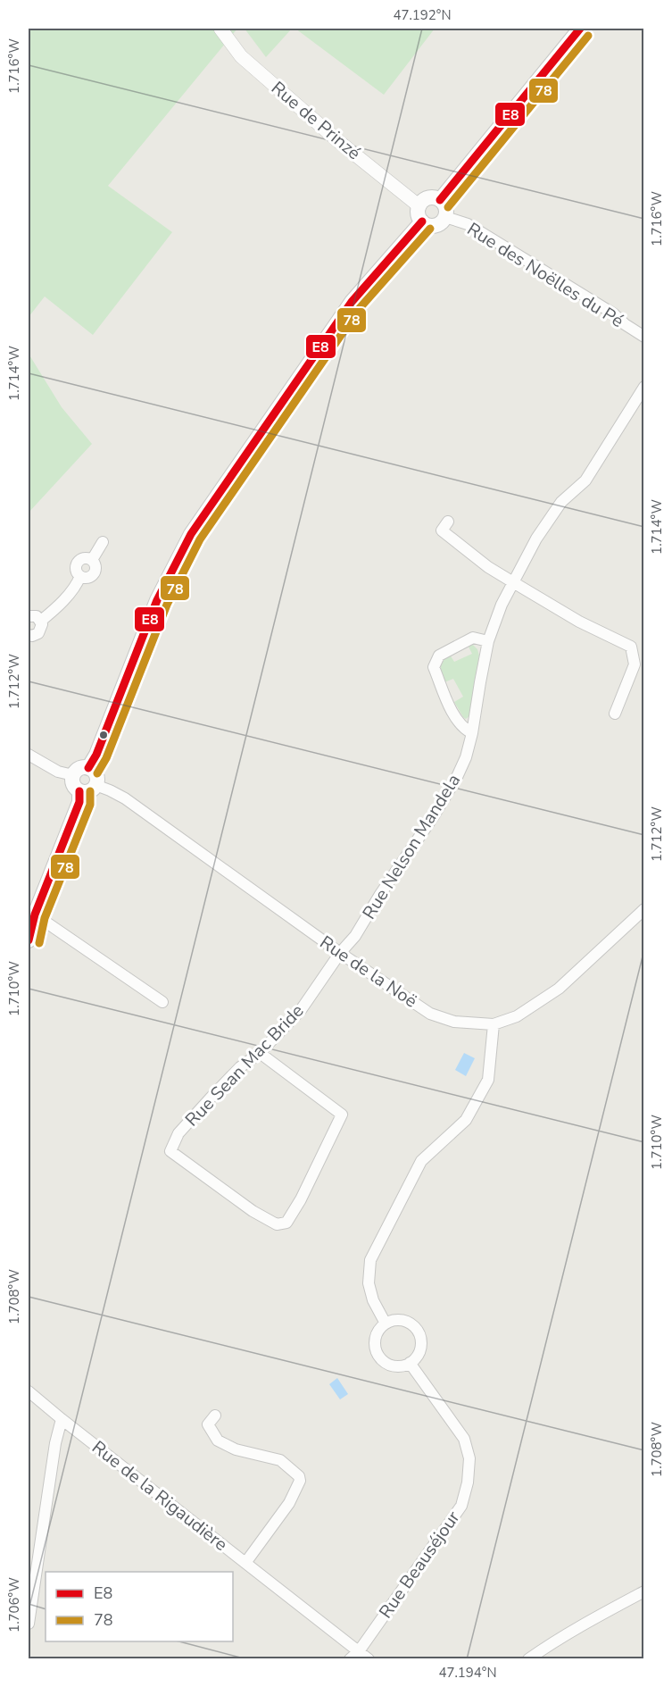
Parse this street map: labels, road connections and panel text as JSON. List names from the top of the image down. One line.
{"streets":{"street":["Rue de Prinzé","Rue des Noëlles du Pé","Rue Nelson Mandela","Rue de la Noë","Rue Sean Mac Bride","Rue de la Rigaudière","Rue Beauséjour"]},"crossings":[["Rue de Prinzé","Rue des Noëlles du Pé"],["Rue Nelson Mandela","Rue de la Noë"],["Rue Nelson Mandela","Rue Sean Mac Bride"],["Rue de la Noë","Rue Sean Mac Bride"],["Rue de la Rigaudière","Rue Beauséjour"]],"lines":["transit line E8","transit line 78"],"legend":["E8","78"],"coordinates":["47.192°N","1.716°W","1.714°W","1.712°W","1.710°W","1.708°W","1.706°W","47.194°N"]}
